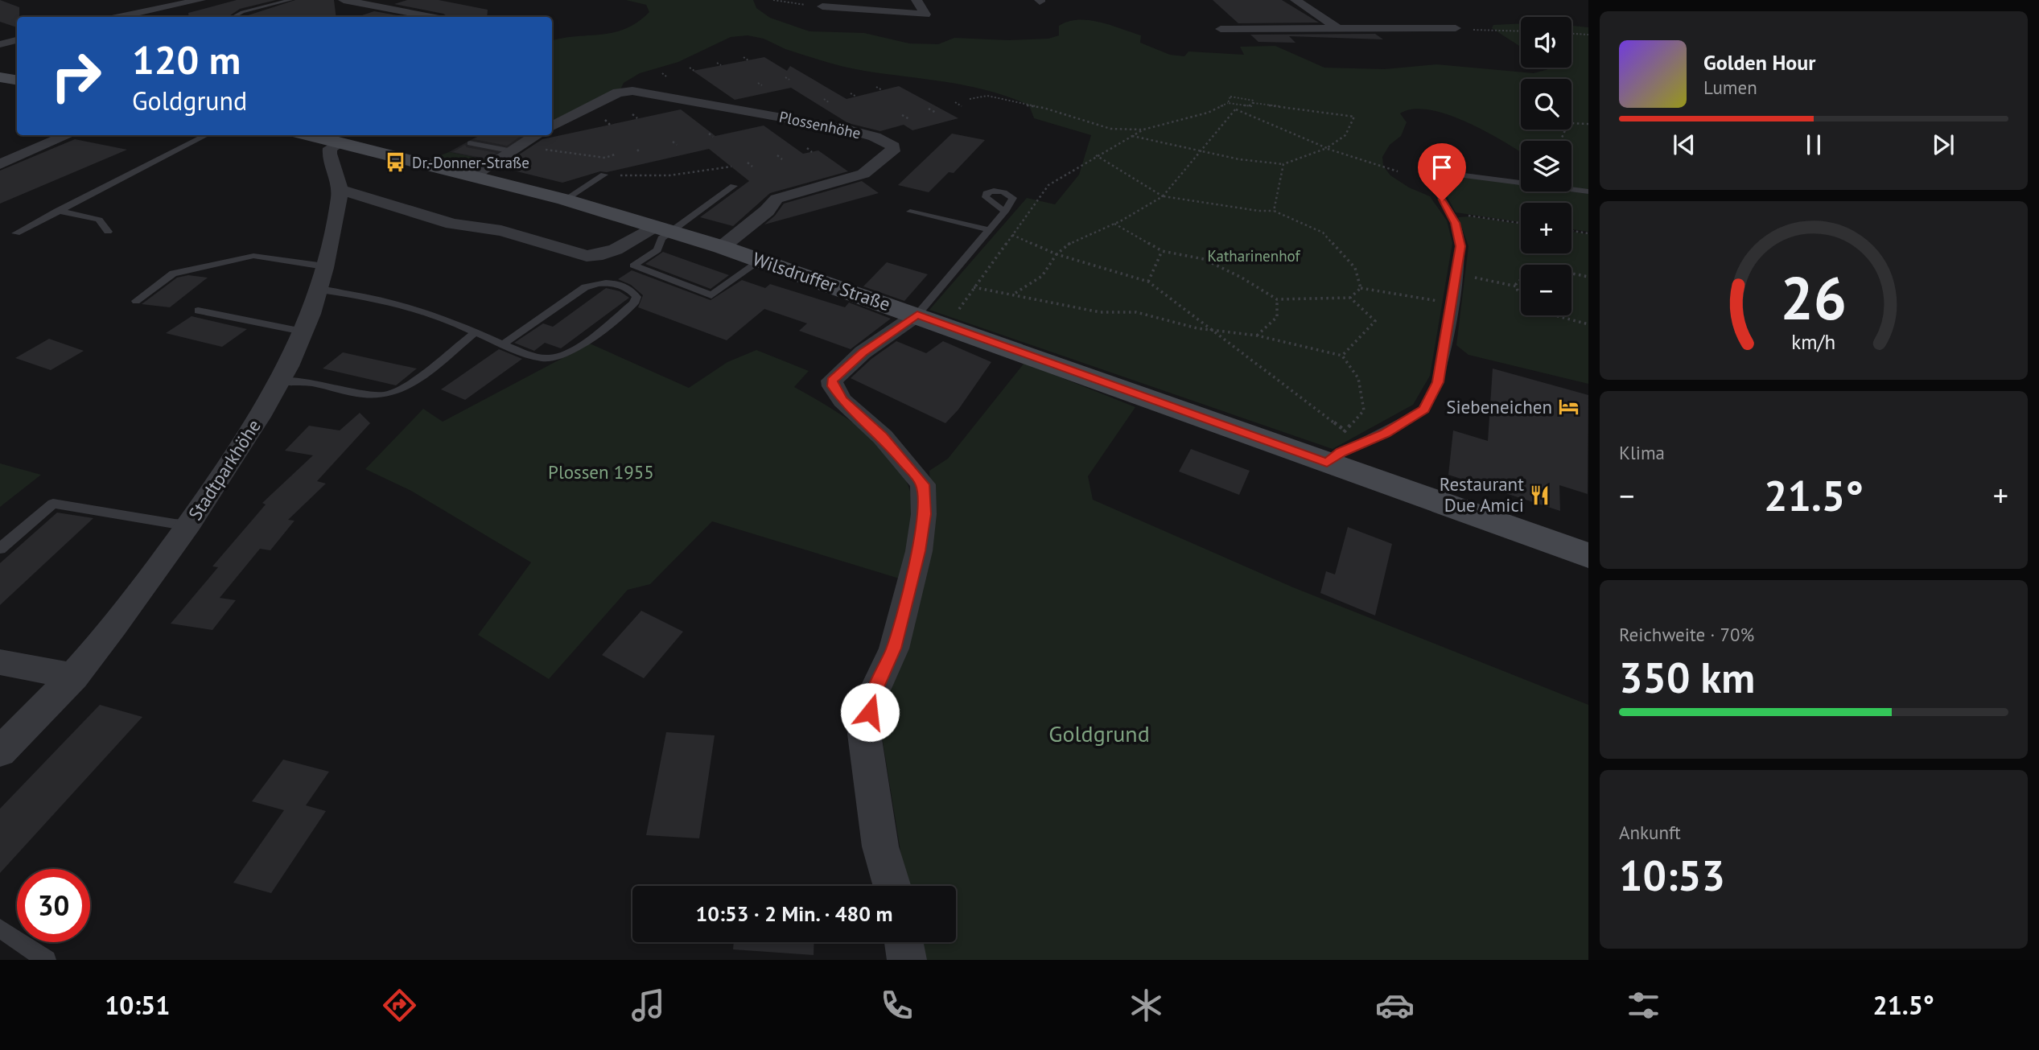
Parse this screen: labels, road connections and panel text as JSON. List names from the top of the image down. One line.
{"streets":{"main road":["Wilsdruffer Straße"],"street":["Plossenhöhe","Stadtparkhöhe"]},"crossings":[["Plossenhöhe","Wilsdruffer Straße"]],"parks":["Katharinenhof","Plossen 1955","Goldgrund"],"places":{"bus stop":["Dr.-Donner-Straße"],"hotel":["Siebeneichen"],"restaurant":["Restaurant Due Amici"]},"page":{"map_buttons":["+","−"],"turn":["120 m","Goldgrund"],"song":["Golden Hour","Lumen"],"tile":["Klima",["Reichweite · 70%","350 km"],["Ankunft","10:53"]],"heat":["−","21.5°","+"],"limit":"30","trip":"10:53 · 2 Min. · 480 m","tabs":["10:51","21.5°"],"gauge":["26","km/h"]}}
